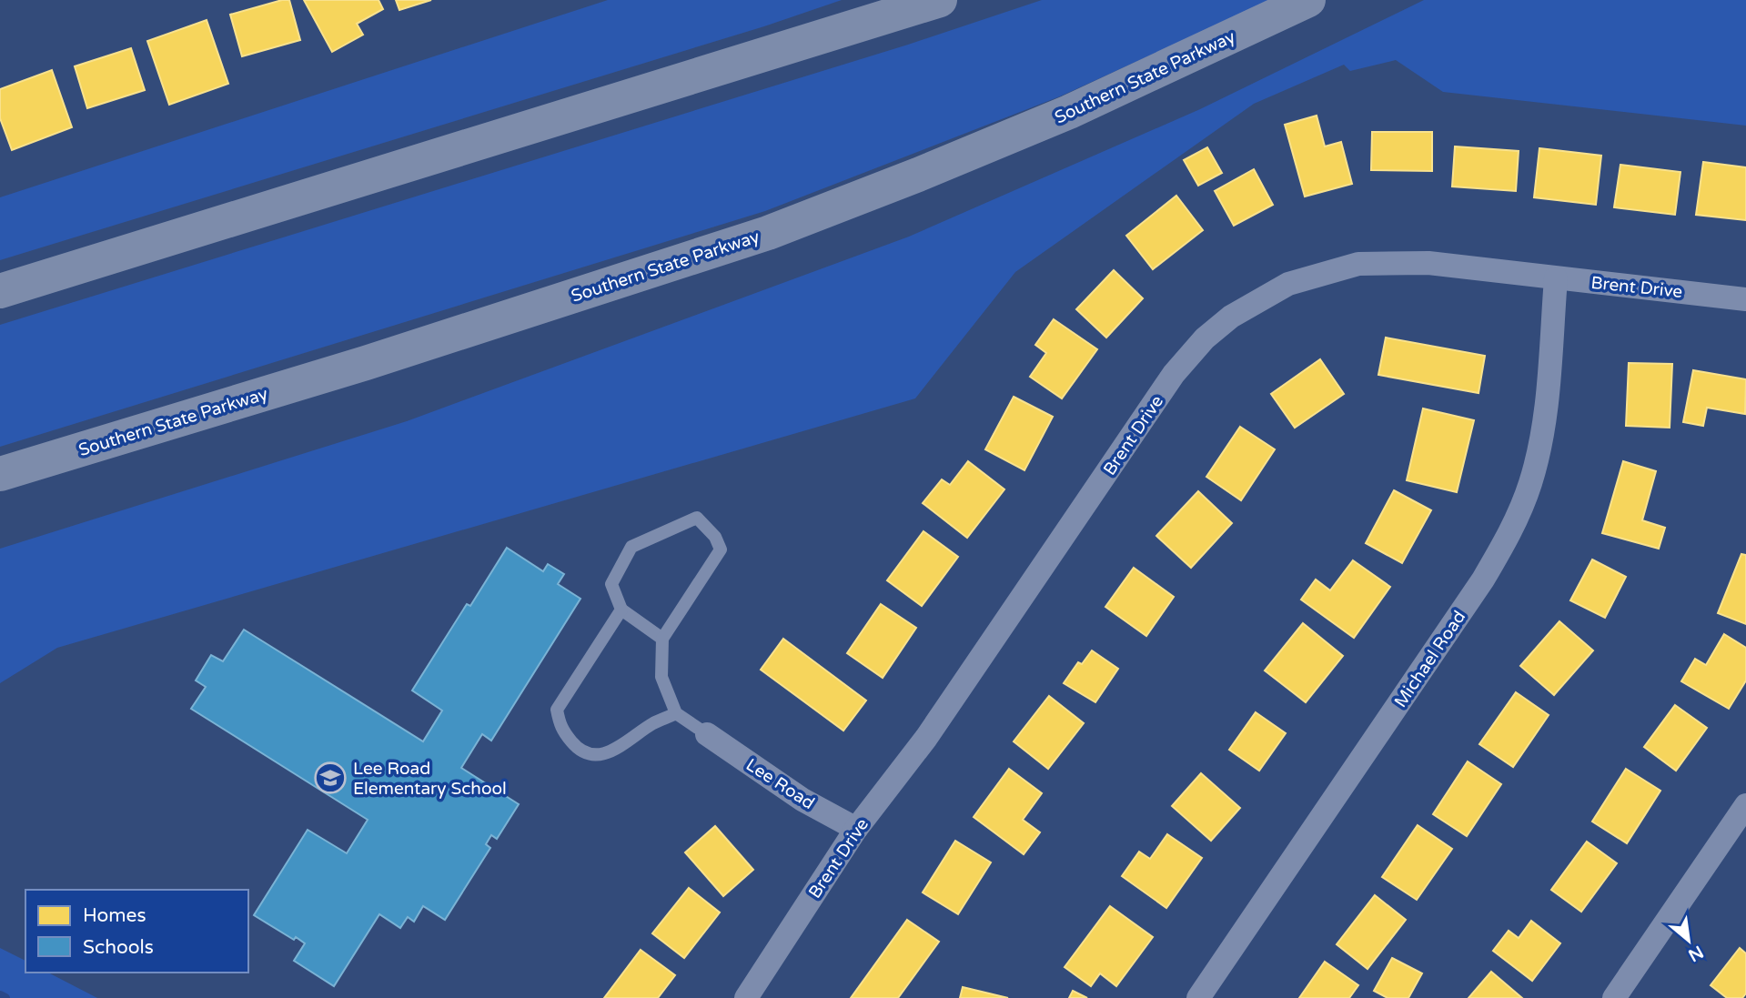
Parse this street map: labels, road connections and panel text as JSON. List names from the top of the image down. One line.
{"streets":{"highway":["Southern State Parkway"],"street":["Brent Drive","Michael Road","Lee Road"]},"crossings":[["Brent Drive","Michael Road"],["Brent Drive","Lee Road"]],"places":{"school or university":["Lee Road Elementary School"]},"legend":["Homes","Schools"],"north":"bottom right"}
